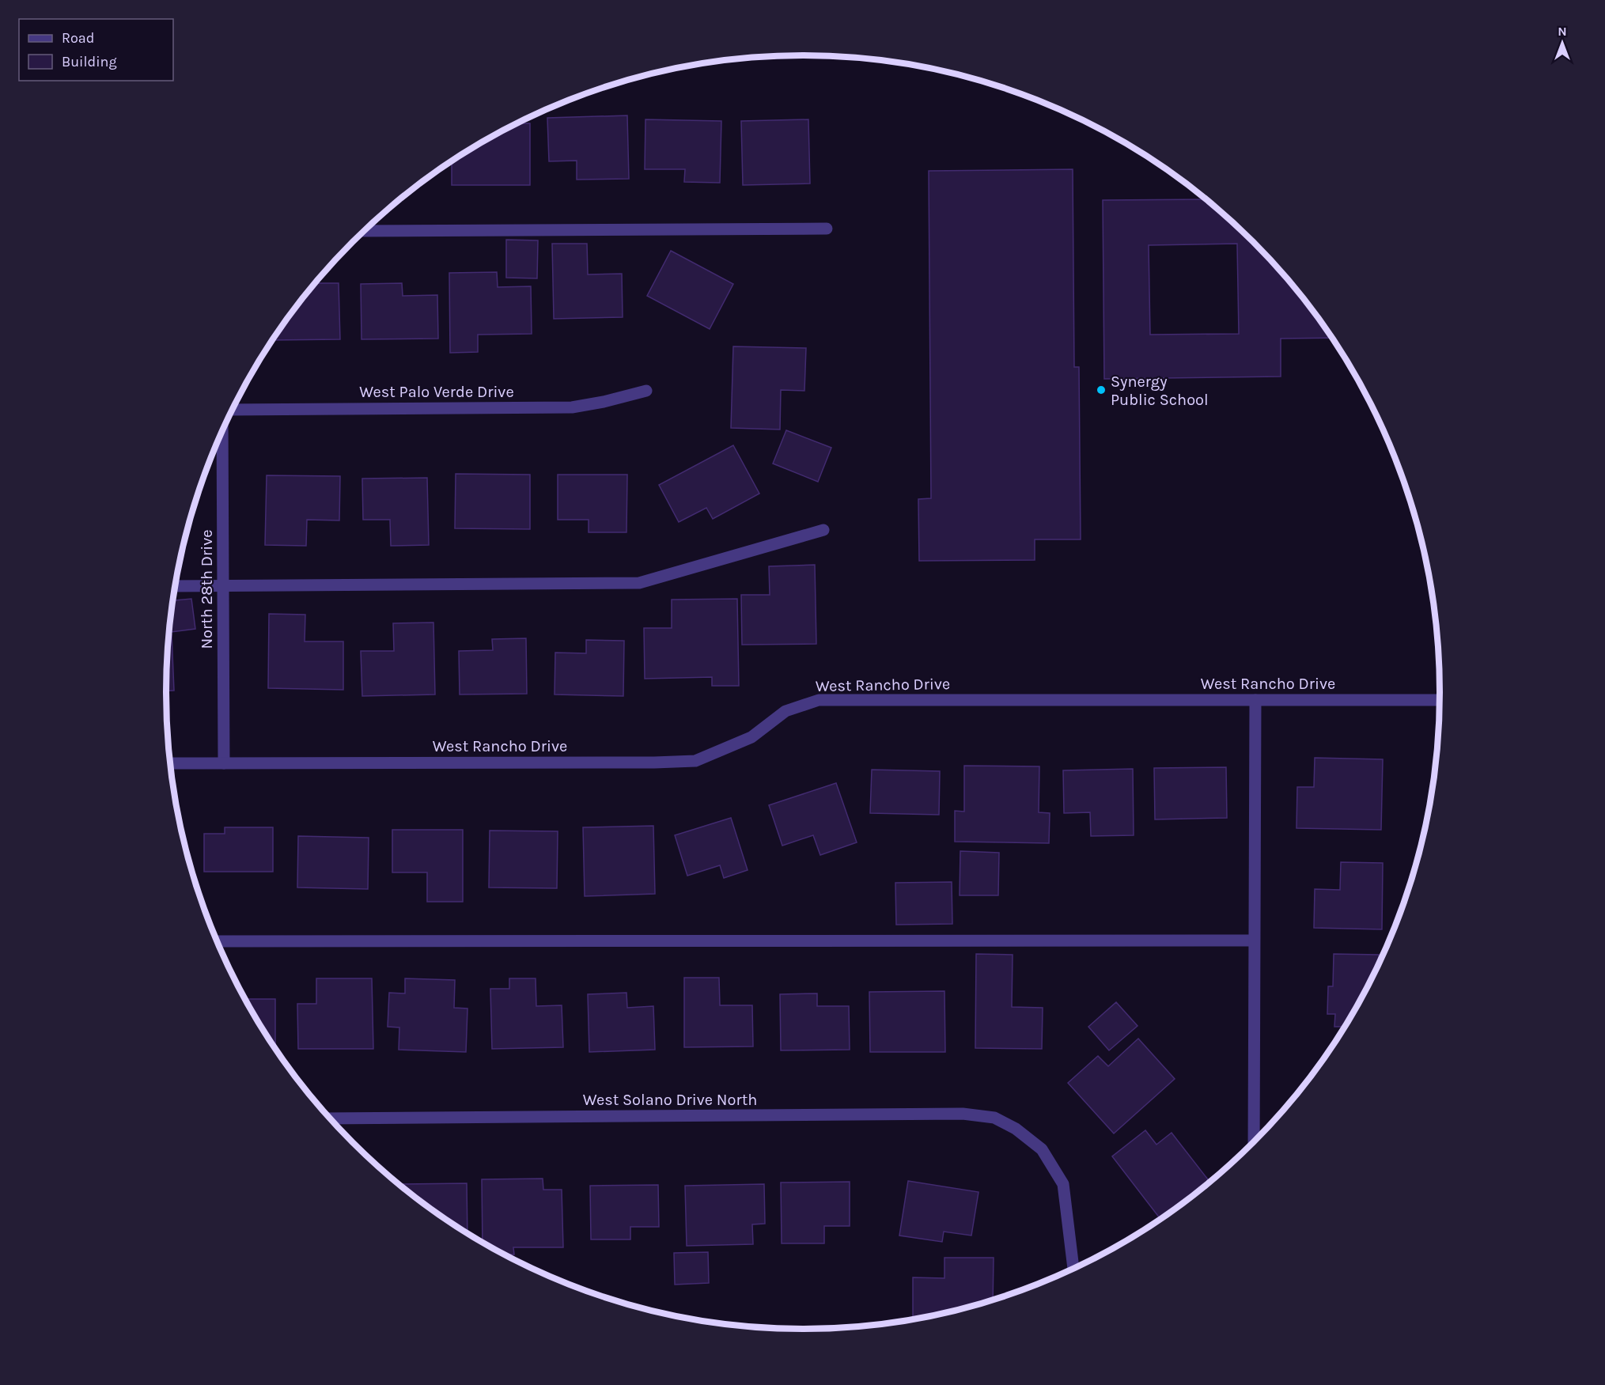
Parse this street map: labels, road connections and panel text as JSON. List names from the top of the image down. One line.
{"streets":{"street":["West Palo Verde Drive","North 28th Drive","West Rancho Drive","West Solano Drive North"]},"crossings":[["North 28th Drive","West Rancho Drive"]],"places":["Synergy Public School"],"legend":["Road","Building"],"north":"top"}
